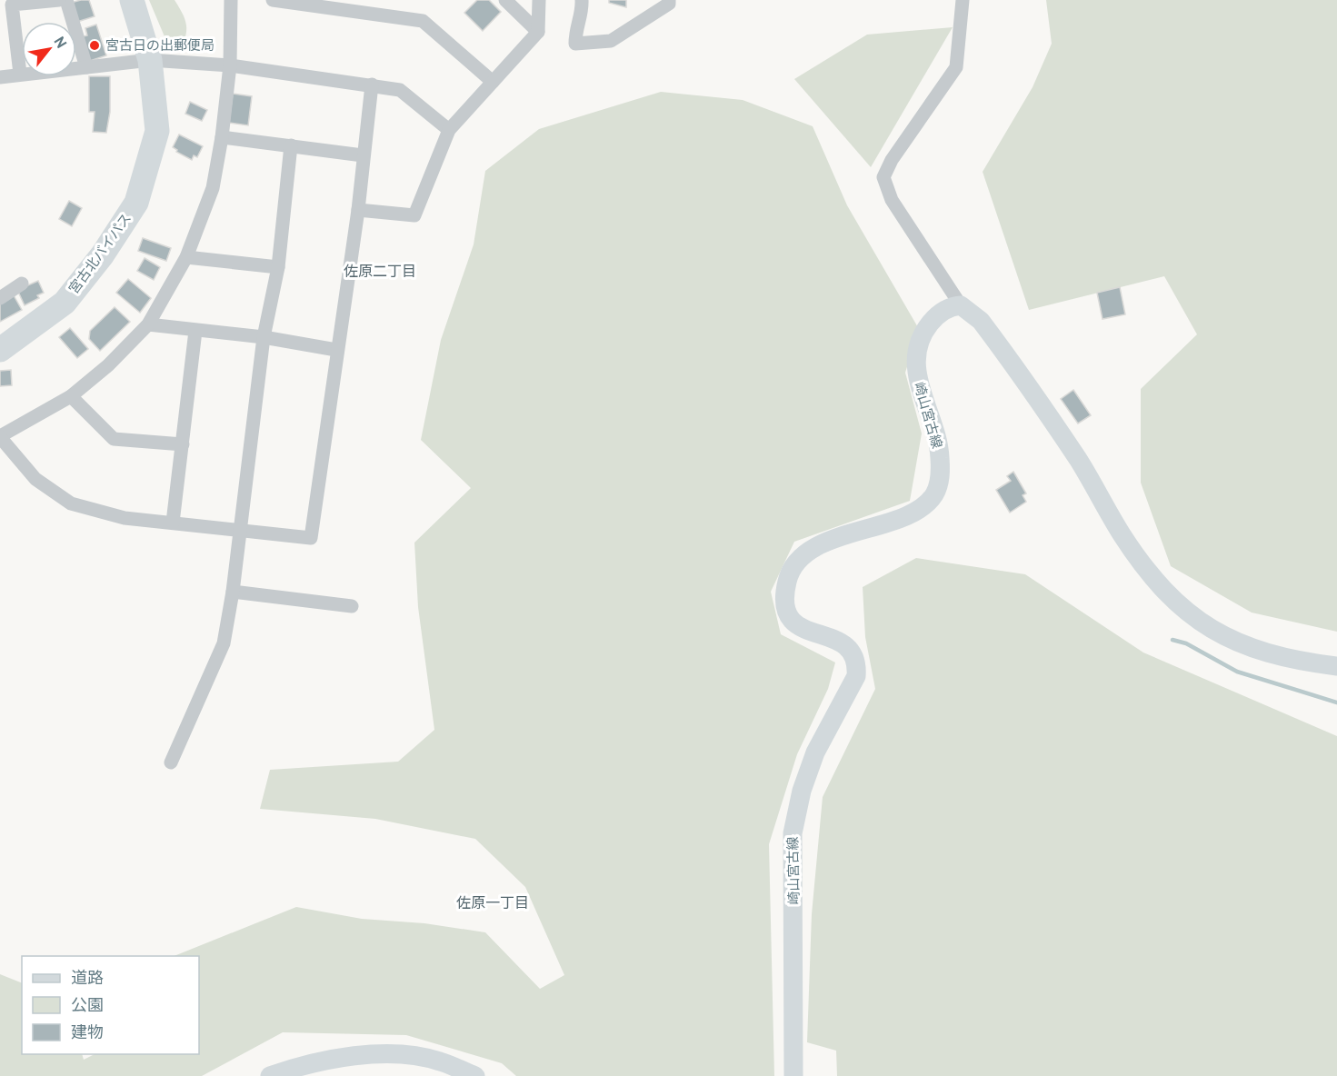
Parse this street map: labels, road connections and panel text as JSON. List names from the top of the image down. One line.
{"streets":{"highway":["宮古北バイパス"],"main road":["崎山宮古線"]},"districts":["佐原二丁目","佐原一丁目"],"places":["宮古日の出郵便局"],"legend":["道路","公園","建物"],"north":"top right"}
